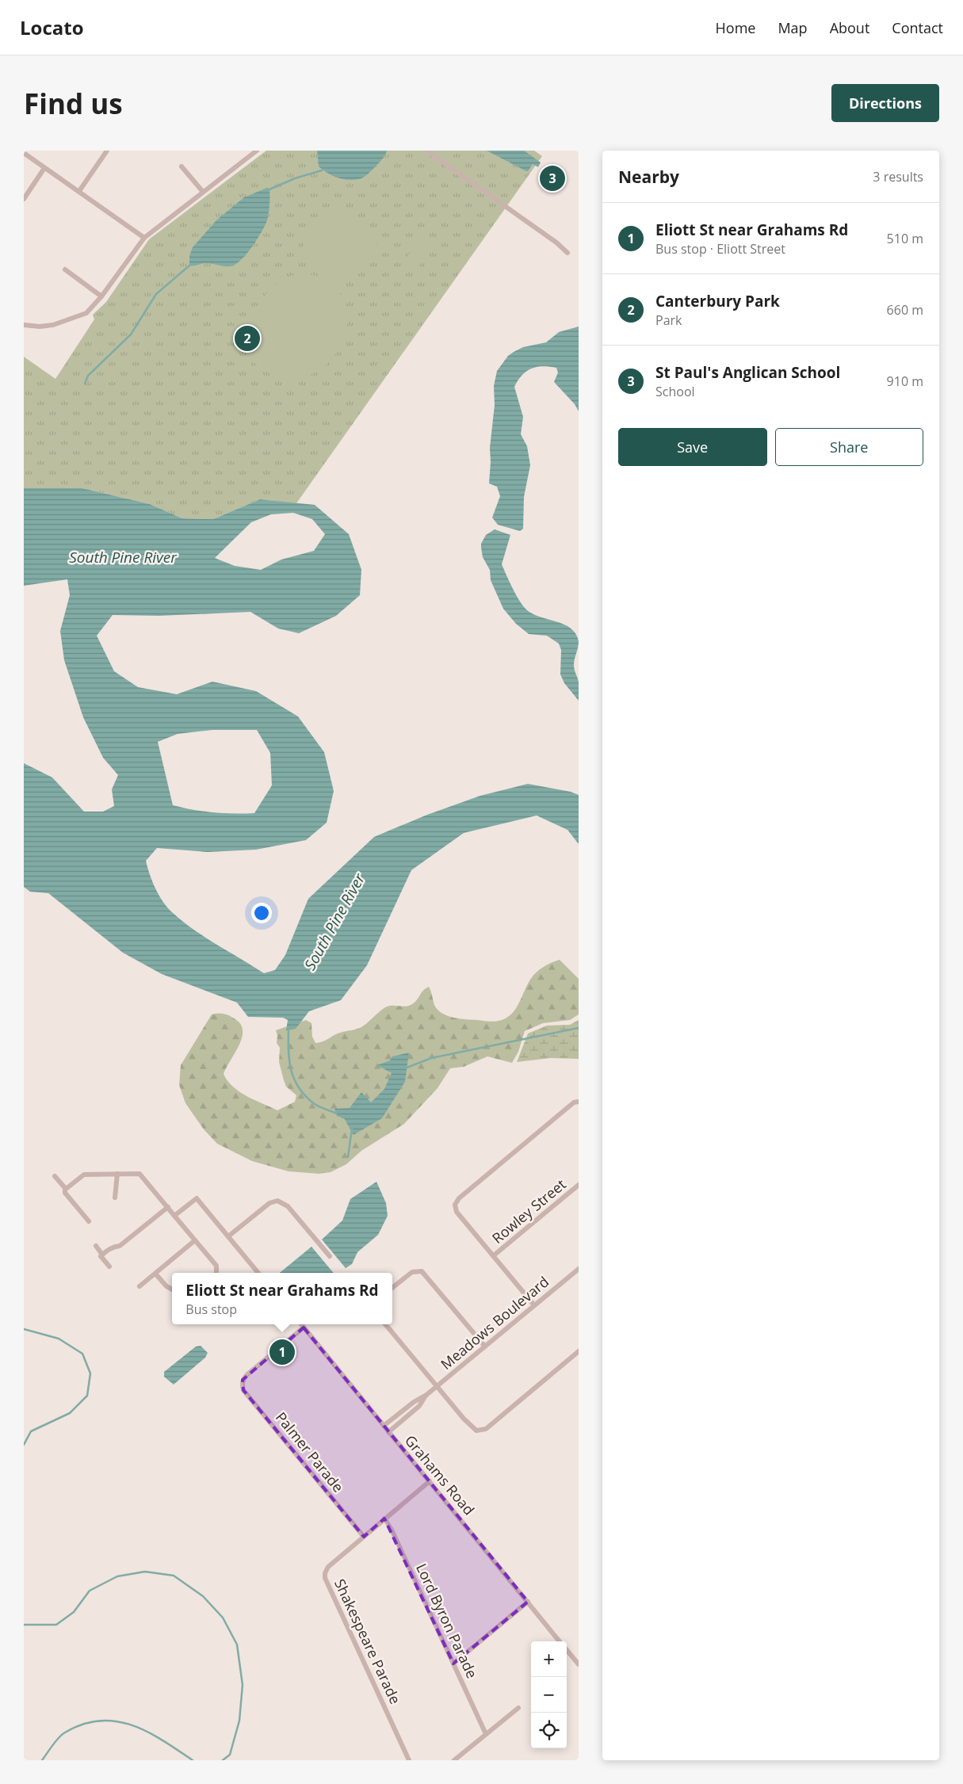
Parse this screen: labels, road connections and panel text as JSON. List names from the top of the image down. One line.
{"streets":{"street":["Rowley Street","Meadows Boulevard","Palmer Parade","Grahams Road","Lord Byron Parade","Shakespeare Parade"]},"crossings":[["Meadows Boulevard","Grahams Road"],["Palmer Parade","Grahams Road"],["Palmer Parade","Shakespeare Parade"],["Grahams Road","Shakespeare Parade"],["Lord Byron Parade","Shakespeare Parade"]],"water":["South Pine River"],"page":{"header":"Locato","nav":["Home","Map","About","Contact"],"buttons":["Directions",["Save","Share"]],"title":"Find us","heading":["Nearby","3 results"],"pins":["3","2","1"],"list":[{"mark":"1","name":"Eliott St near Grahams Rd","note":"Bus stop · Eliott Street","value":"510 m"},{"mark":"2","name":"Canterbury Park","note":"Park","value":"660 m"},{"mark":"3","name":"St Paul's Anglican School","note":"School","value":"910 m"}],"popup":["Eliott St near Grahams Rd","Bus stop"],"map_buttons":["+","−"]}}
